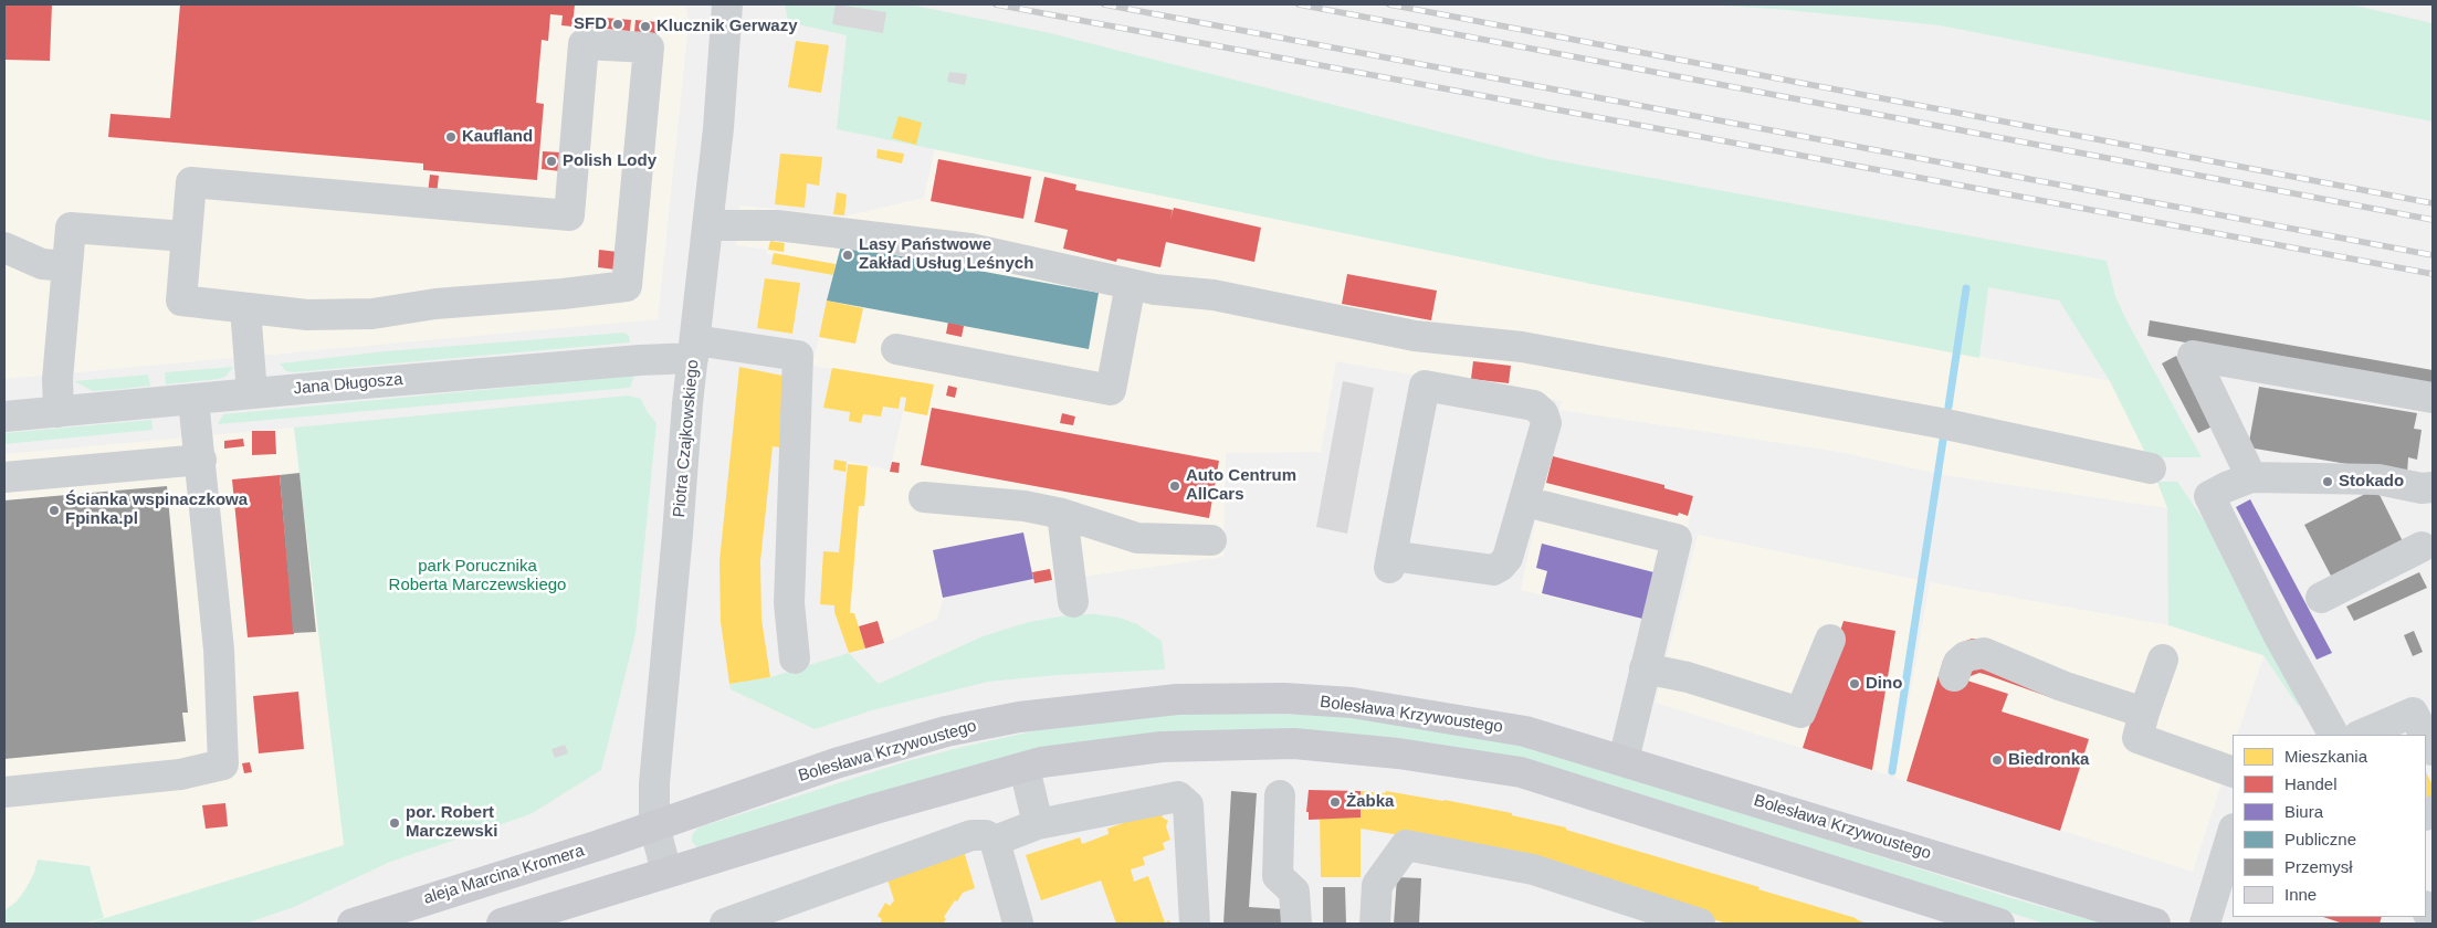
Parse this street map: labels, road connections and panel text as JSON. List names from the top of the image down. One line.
{"streets":{"main road":["Bolesława Krzywoustego","aleja Marcina Kromera"],"street":["Jana Długosza","Piotra Czajkowskiego"]},"crossings":[["Jana Długosza","Piotra Czajkowskiego"],["Piotra Czajkowskiego","Bolesława Krzywoustego"],["Piotra Czajkowskiego","aleja Marcina Kromera"],["Bolesława Krzywoustego","aleja Marcina Kromera"]],"parks":["park Porucznika Roberta Marczewskiego"],"places":["SFD","Klucznik Gerwazy","Kaufland","Polish Lody","Lasy Państwowe Zakład Usług Leśnych","Stokado","Auto Centrum AllCars","Ścianka wspinaczkowa Fpinka.pl","Dino","Biedronka","Żabka","por. Robert Marczewski"],"legend":["Mieszkania","Handel","Biura","Publiczne","Przemysł","Inne"]}
